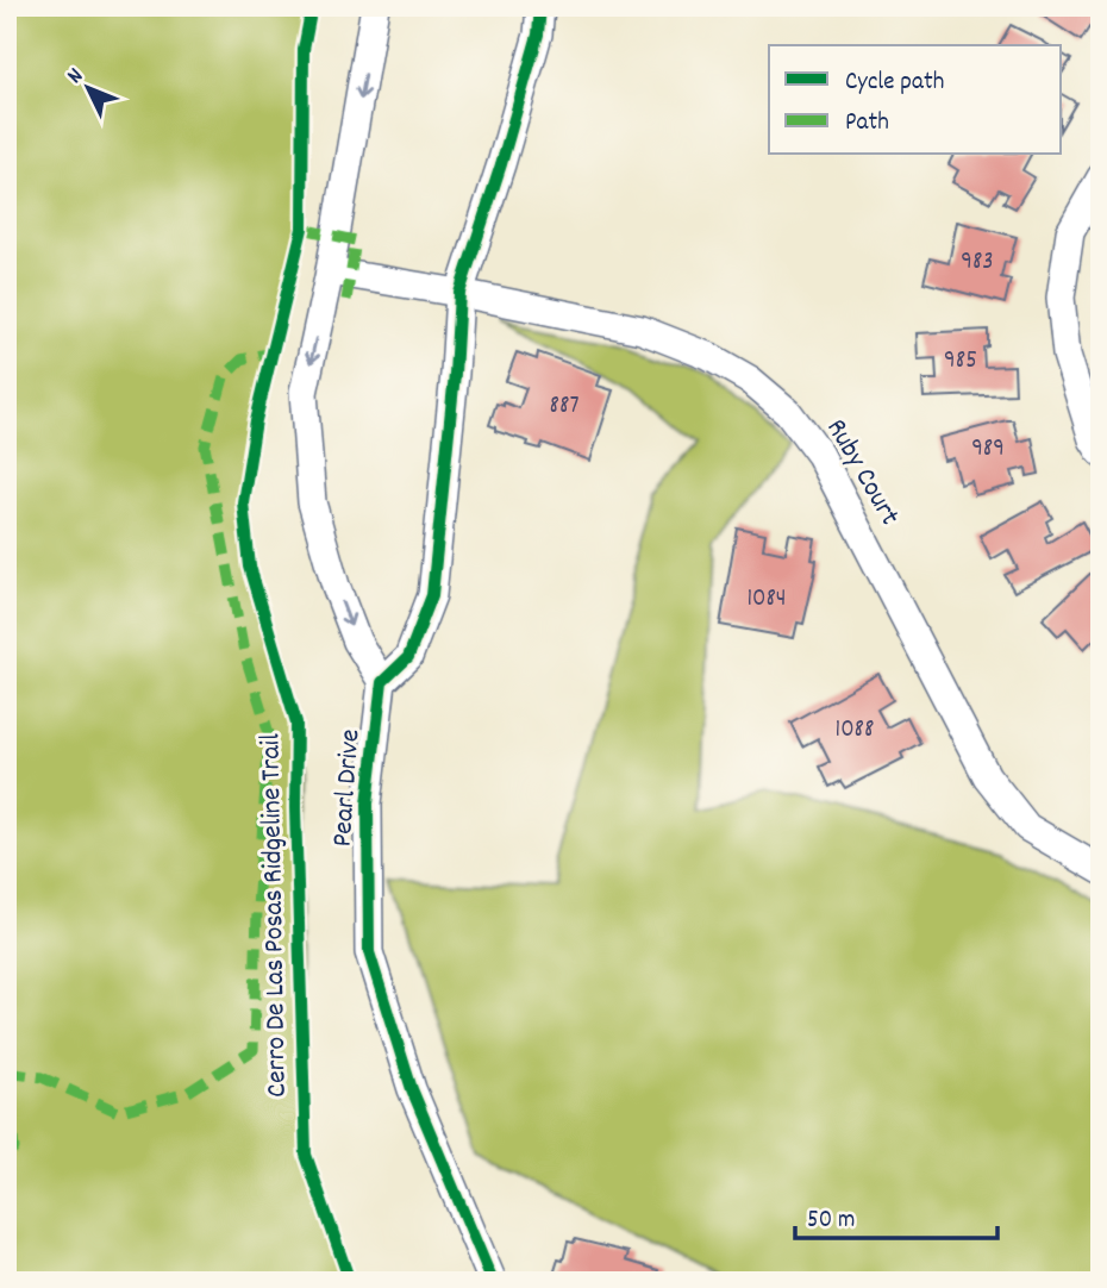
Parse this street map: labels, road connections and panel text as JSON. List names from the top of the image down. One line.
{"streets":{"street":["Ruby Court","Pearl Drive"],"cycle path":["Cerro De Las Posas Ridgeline Trail"]},"house_numbers":["983","985","887","989","1084","1088"],"legend":["Cycle path","Path"],"scale_bar":"50 m","north":"top left"}
